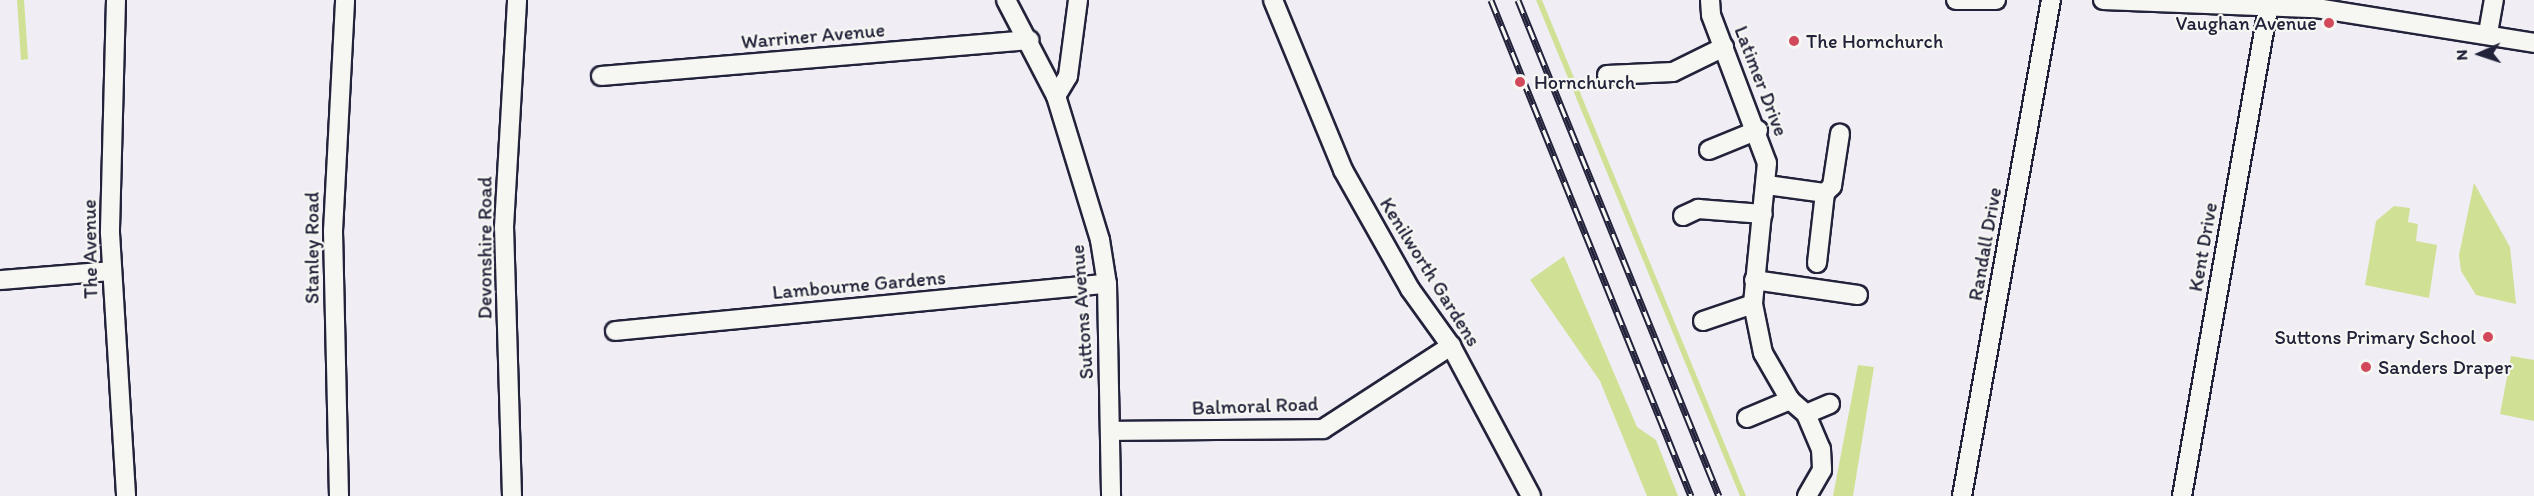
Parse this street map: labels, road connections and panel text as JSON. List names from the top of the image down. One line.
{"streets":{"street":["Warriner Avenue","Latimer Drive","Randall Drive","Kent Drive","Stanley Road","Devonshire Road","The Avenue","Kenilworth Gardens","Lambourne Gardens","Suttons Avenue","Balmoral Road"]},"crossings":[["Warriner Avenue","Suttons Avenue"],["Kenilworth Gardens","Balmoral Road"],["Lambourne Gardens","Suttons Avenue"],["Suttons Avenue","Balmoral Road"]],"places":["Vaughan Avenue","The Hornchurch","Hornchurch","Suttons Primary School","Sanders Draper"],"north":"left"}
